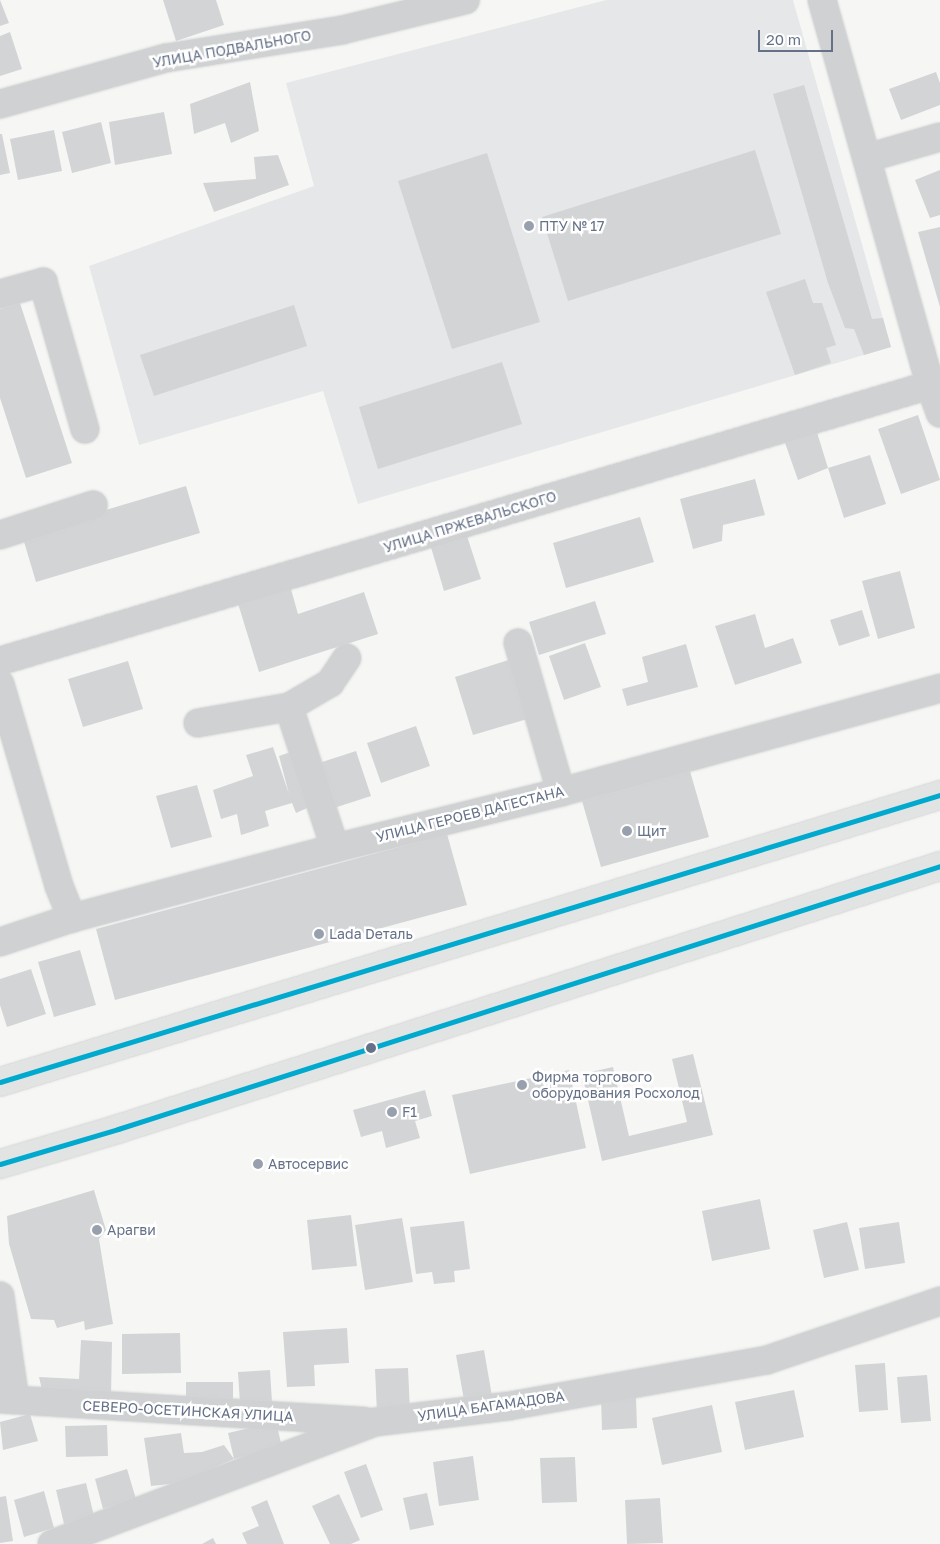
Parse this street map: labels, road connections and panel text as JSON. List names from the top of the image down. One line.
{"streets":{"street":["УЛИЦА ПОДВАЛЬНОГО","УЛИЦА ПРЖЕВАЛЬСКОГО","УЛИЦА ГЕРОЕВ ДАГЕСТАНА","УЛИЦА БАГАМАДОВА","СЕВЕРО-ОСЕТИНСКАЯ УЛИЦА"]},"crossings":[["УЛИЦА БАГАМАДОВА","СЕВЕРО-ОСЕТИНСКАЯ УЛИЦА"]],"places":["ПТУ № 17","Щит","Lada Dеталь","Фирма торгового оборудования Росхолод","F1","Автосервис","Арагви"],"scale_bar":"20 m"}
